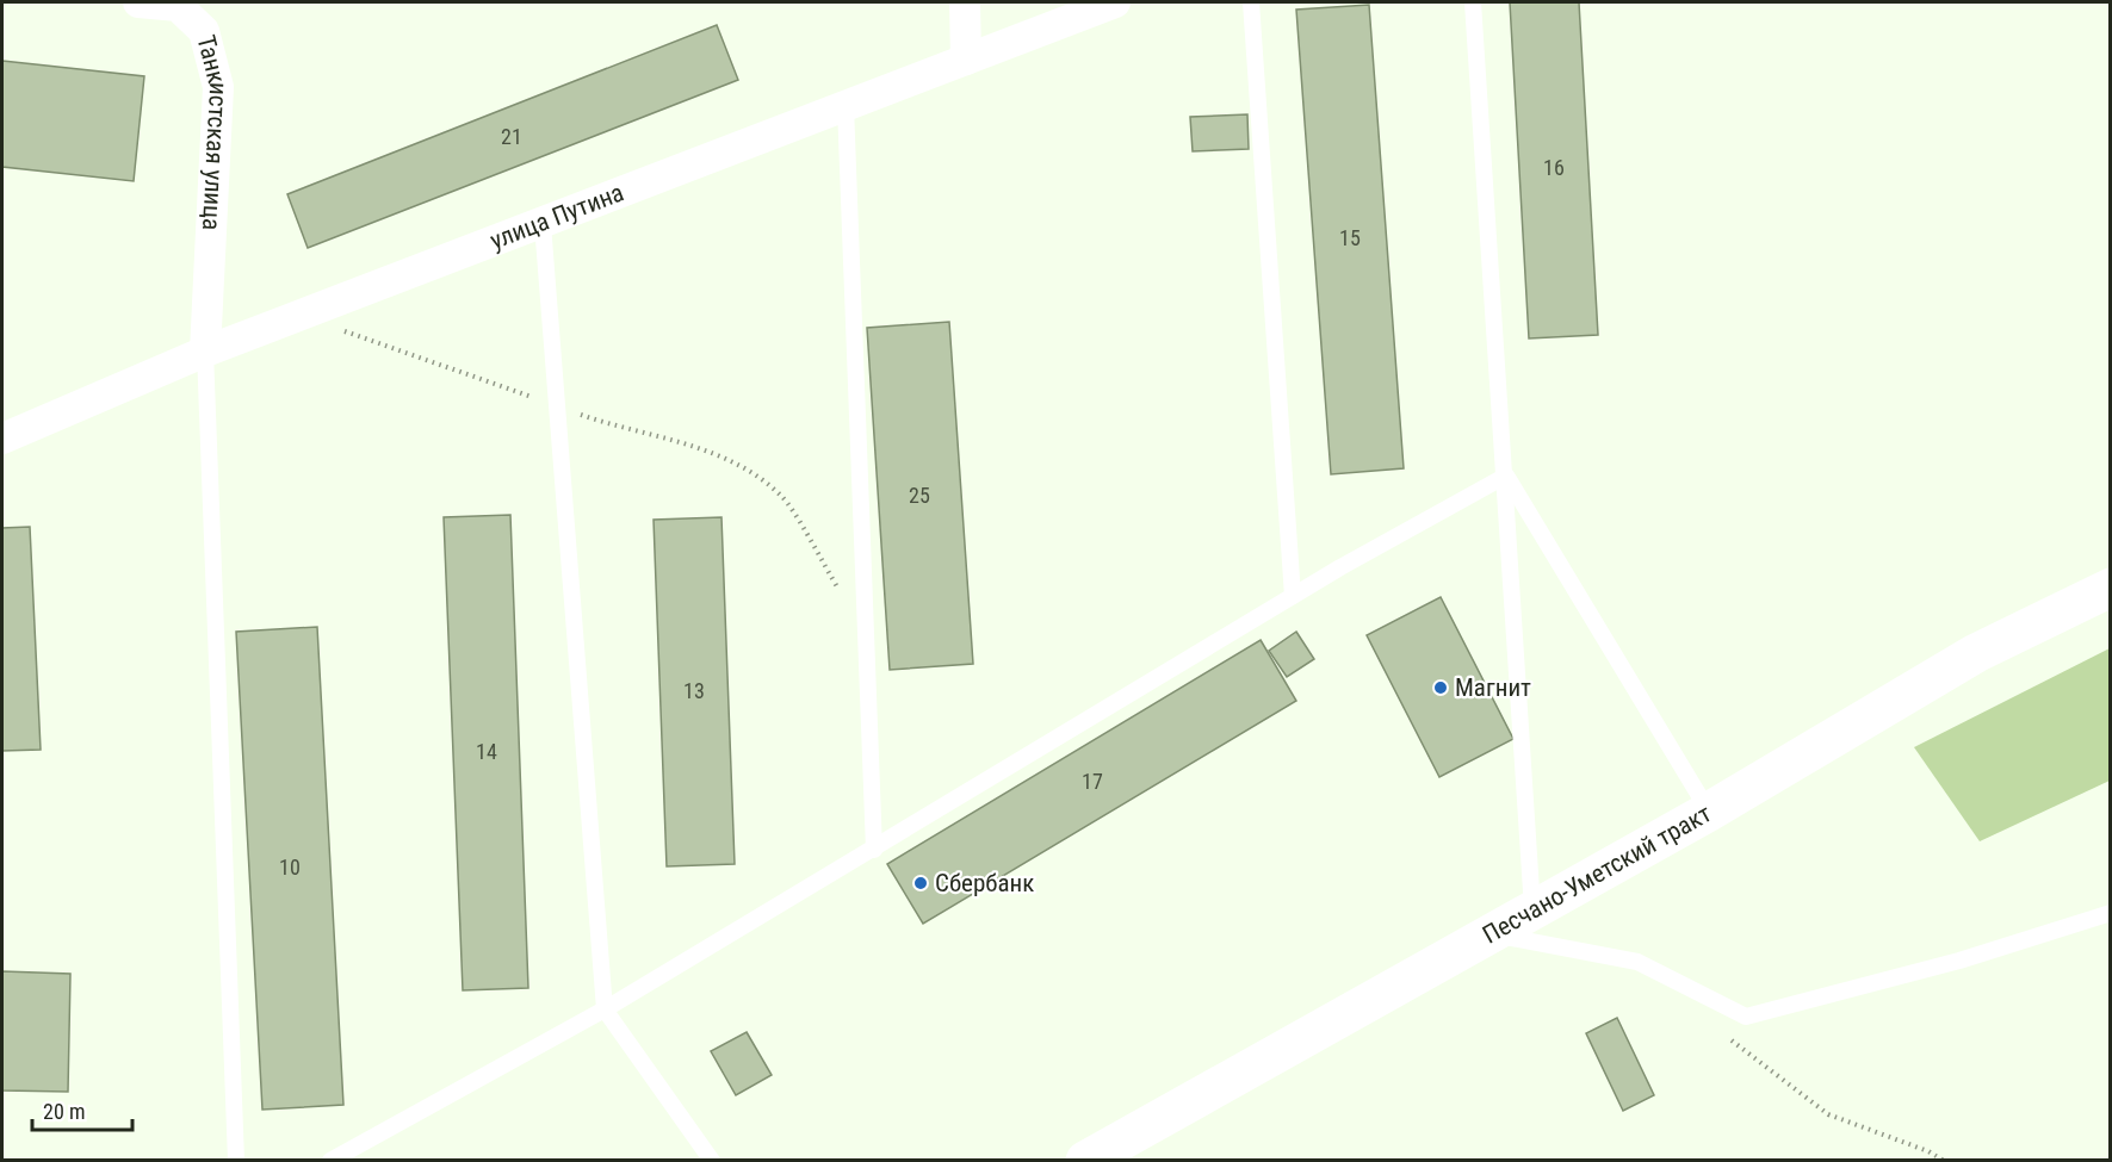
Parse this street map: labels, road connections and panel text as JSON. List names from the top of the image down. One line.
{"streets":{"main road":["Песчано-Уметский тракт"],"street":["Танкистская улица","улица Путина"]},"crossings":[["Танкистская улица","улица Путина"]],"places":["Магнит","Сбербанк"],"house_numbers":["21","16","15","25","13","14","17","10"],"scale_bar":"20 m"}
